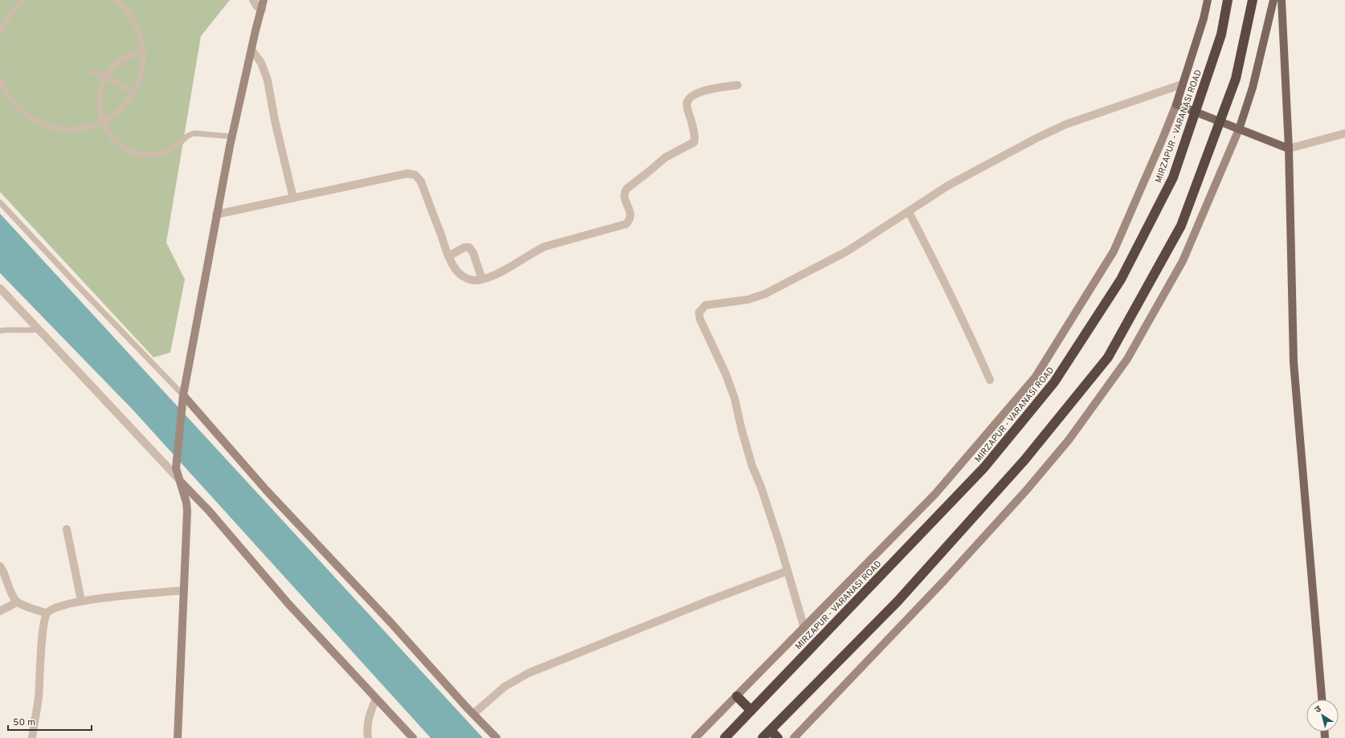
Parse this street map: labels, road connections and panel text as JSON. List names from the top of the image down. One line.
{"streets":{"highway":["MIRZAPUR - VARANASI ROAD"]},"scale_bar":"50 m","north":"top left"}
